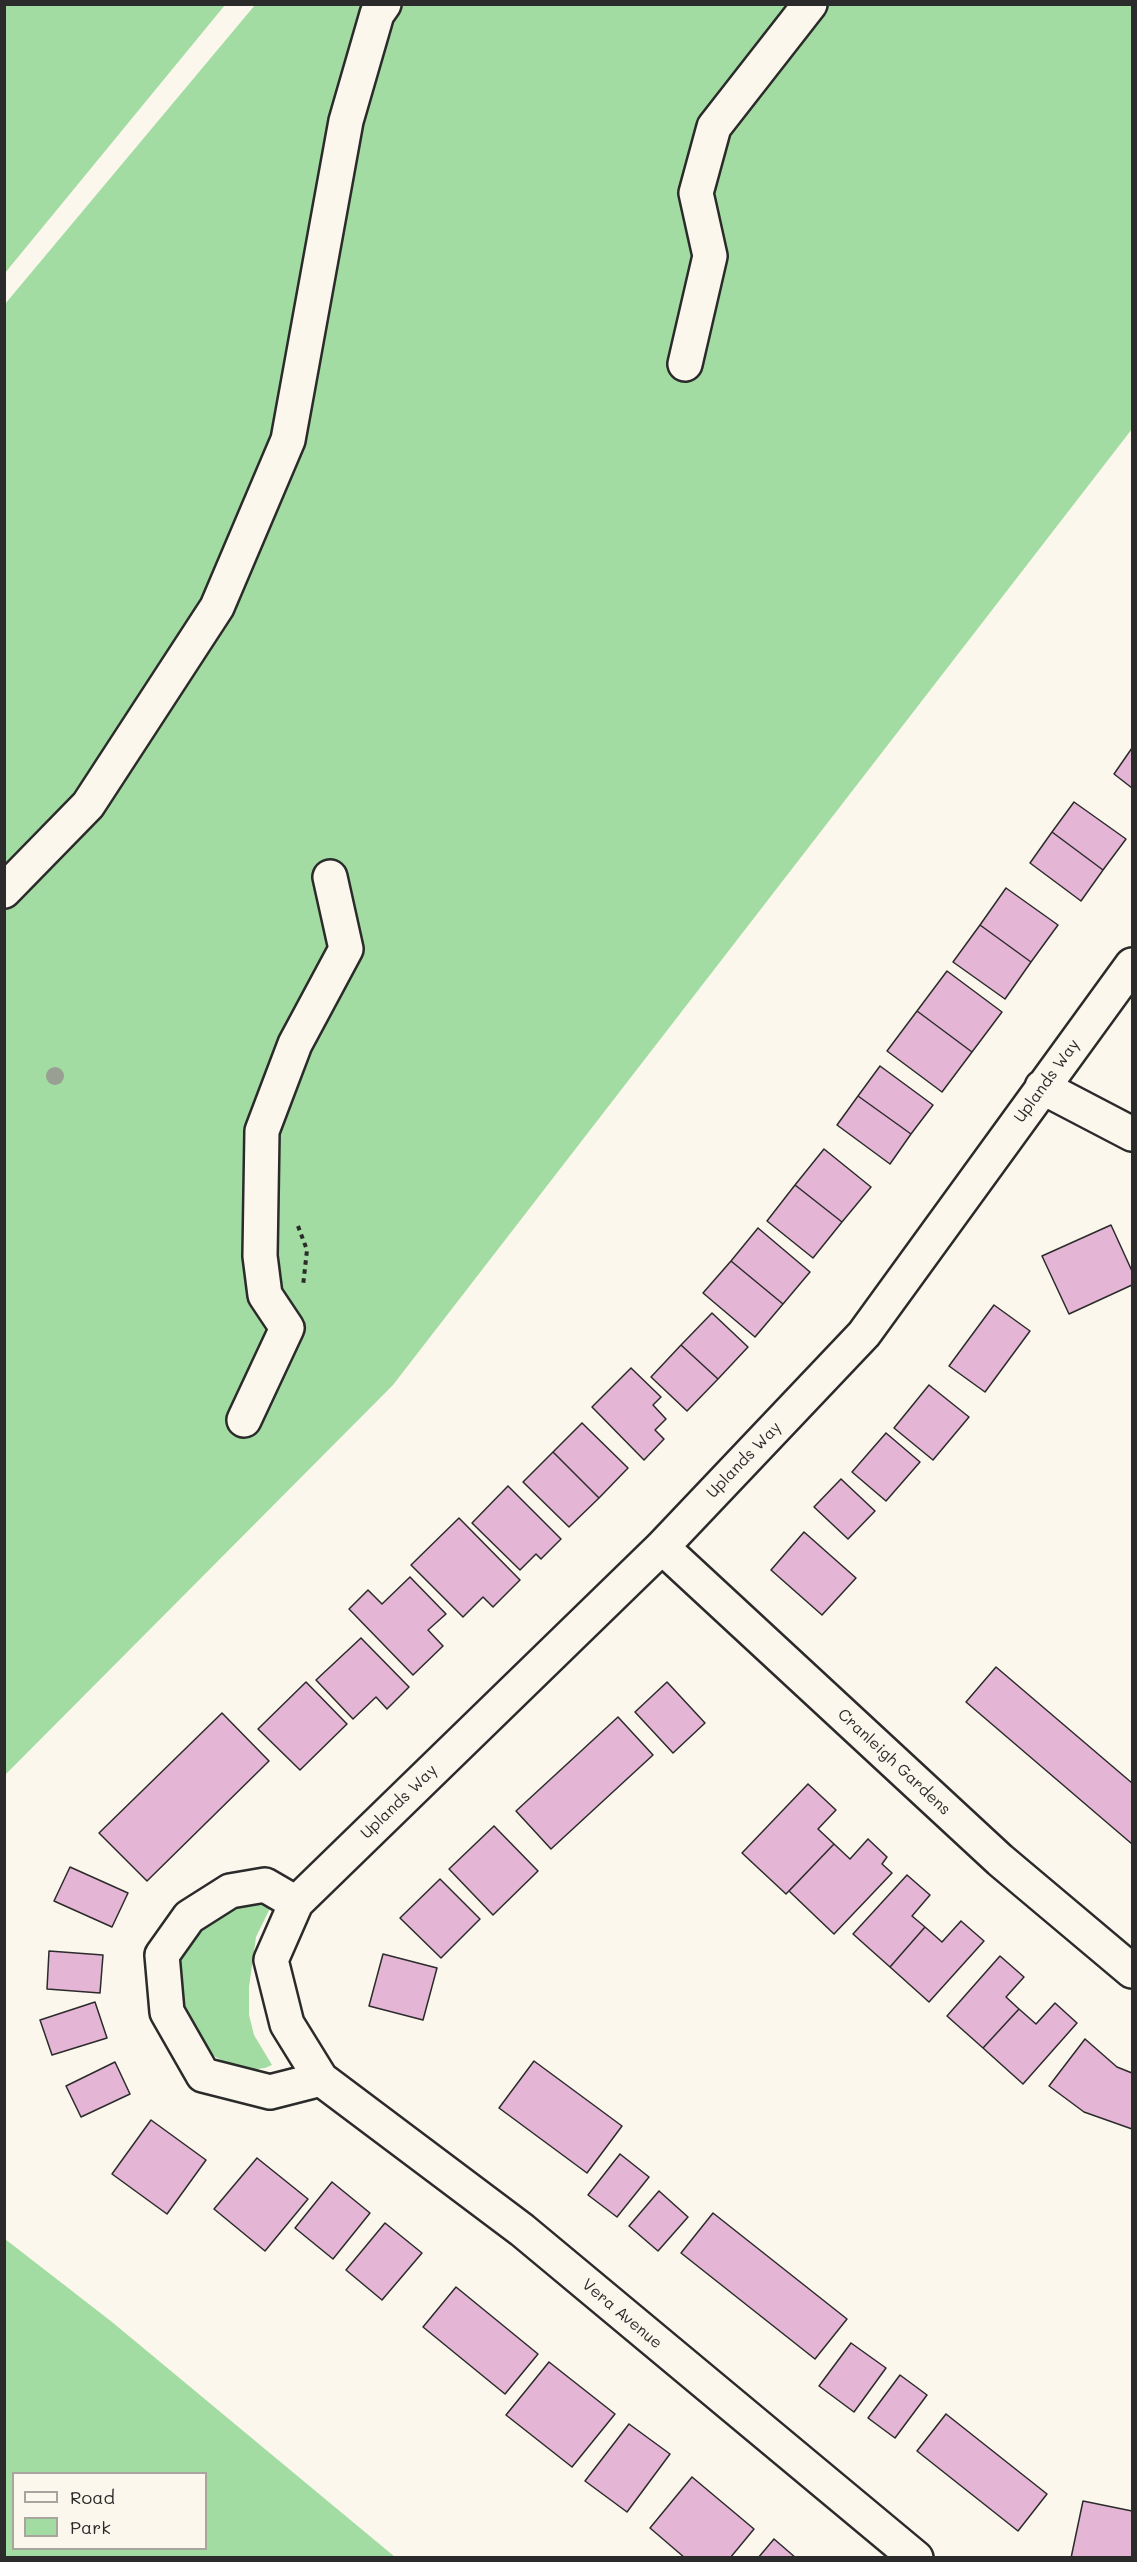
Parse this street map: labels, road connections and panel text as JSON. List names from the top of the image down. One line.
{"streets":{"street":["Uplands Way","Cranleigh Gardens","Vera Avenue"]},"crossings":[["Uplands Way","Cranleigh Gardens"],["Uplands Way","Vera Avenue"]],"legend":["Road","Park"]}
